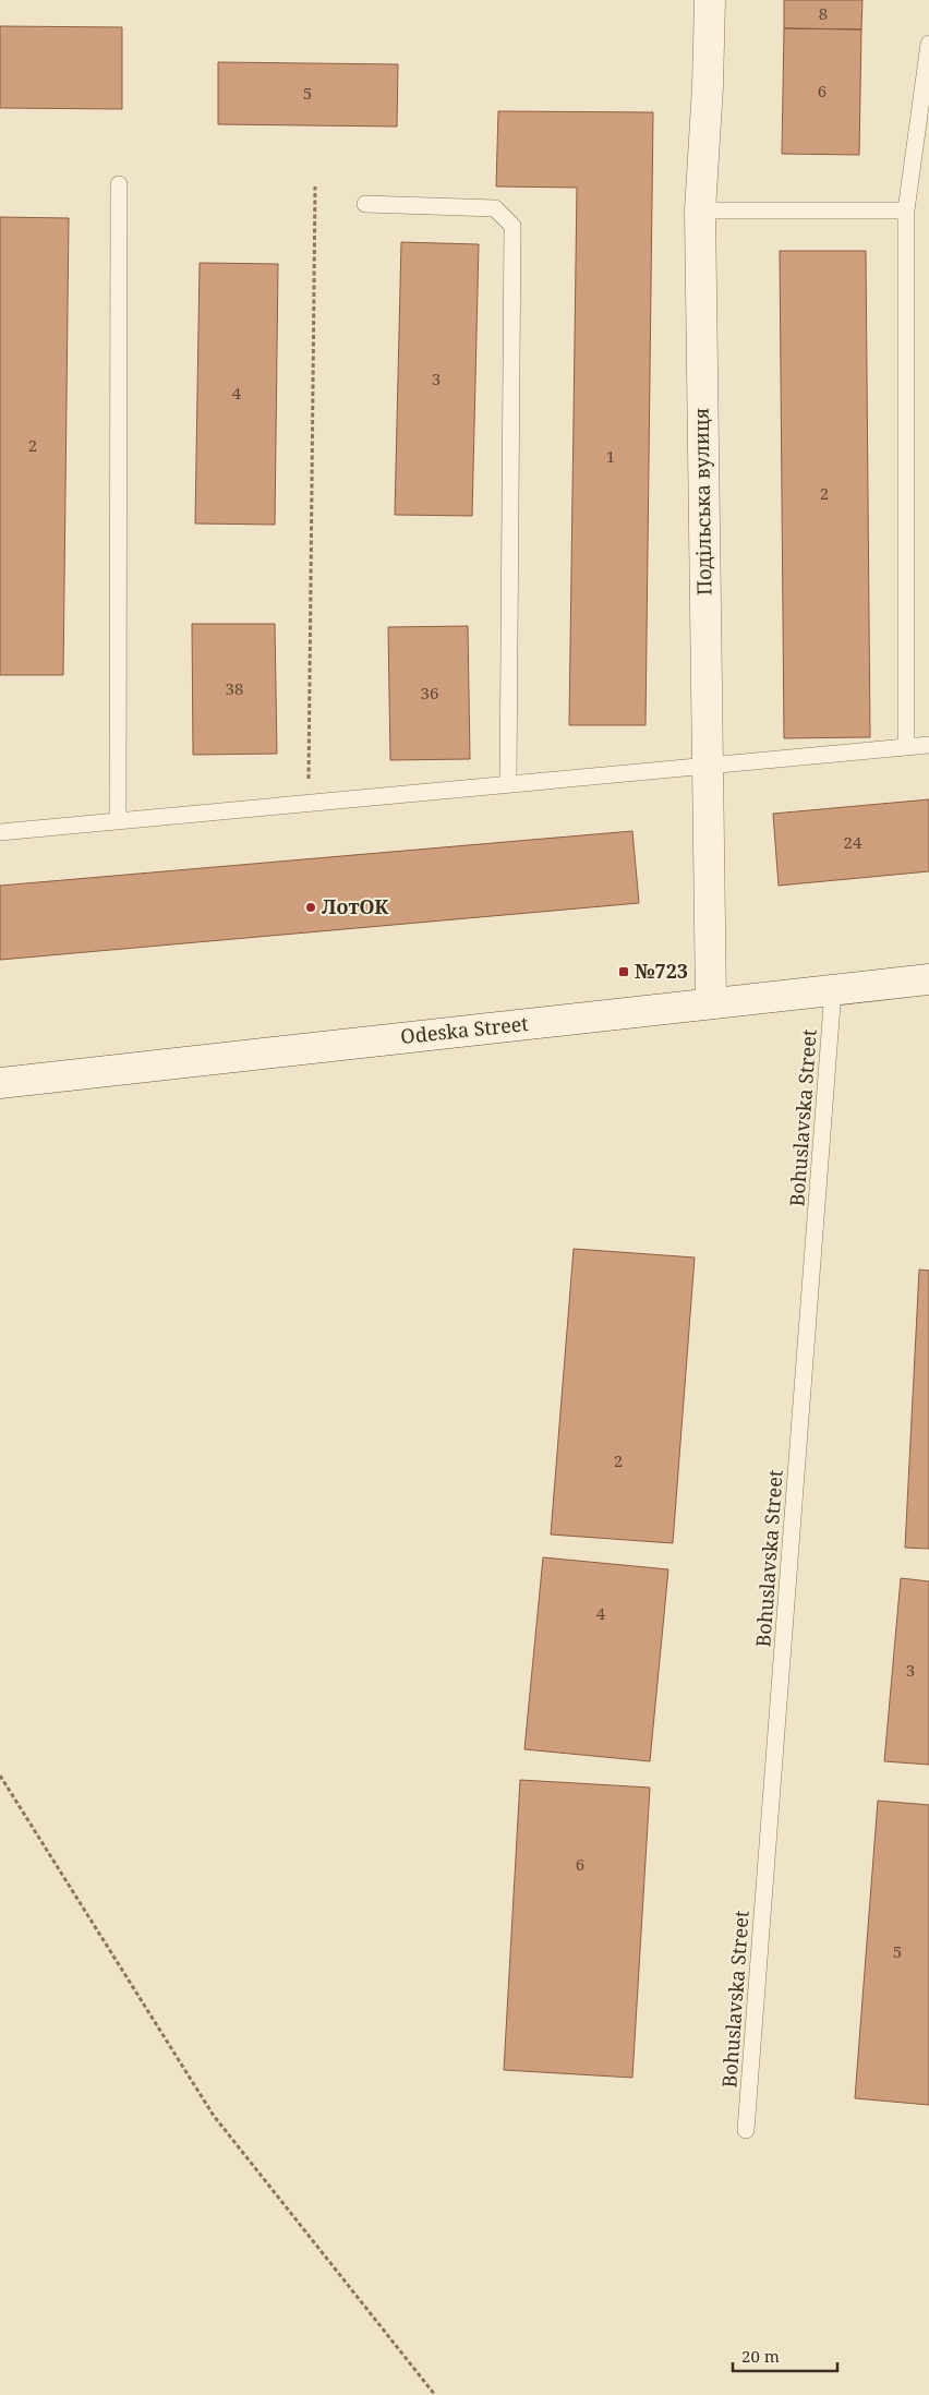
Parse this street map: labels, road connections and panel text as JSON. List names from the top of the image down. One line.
{"streets":{"street":["Подільська вулиця","Odeska Street"],"lane":["Bohuslavska Street"]},"crossings":[["Подільська вулиця","Odeska Street"],["Odeska Street","Bohuslavska Street"]],"places":{"other":["ЛотОК"],"transit":["№723"]},"house_numbers":["8","6","5","3","4","2","1","2","38","36","24","2","4","3","6","5"],"scale_bar":"20 m"}
